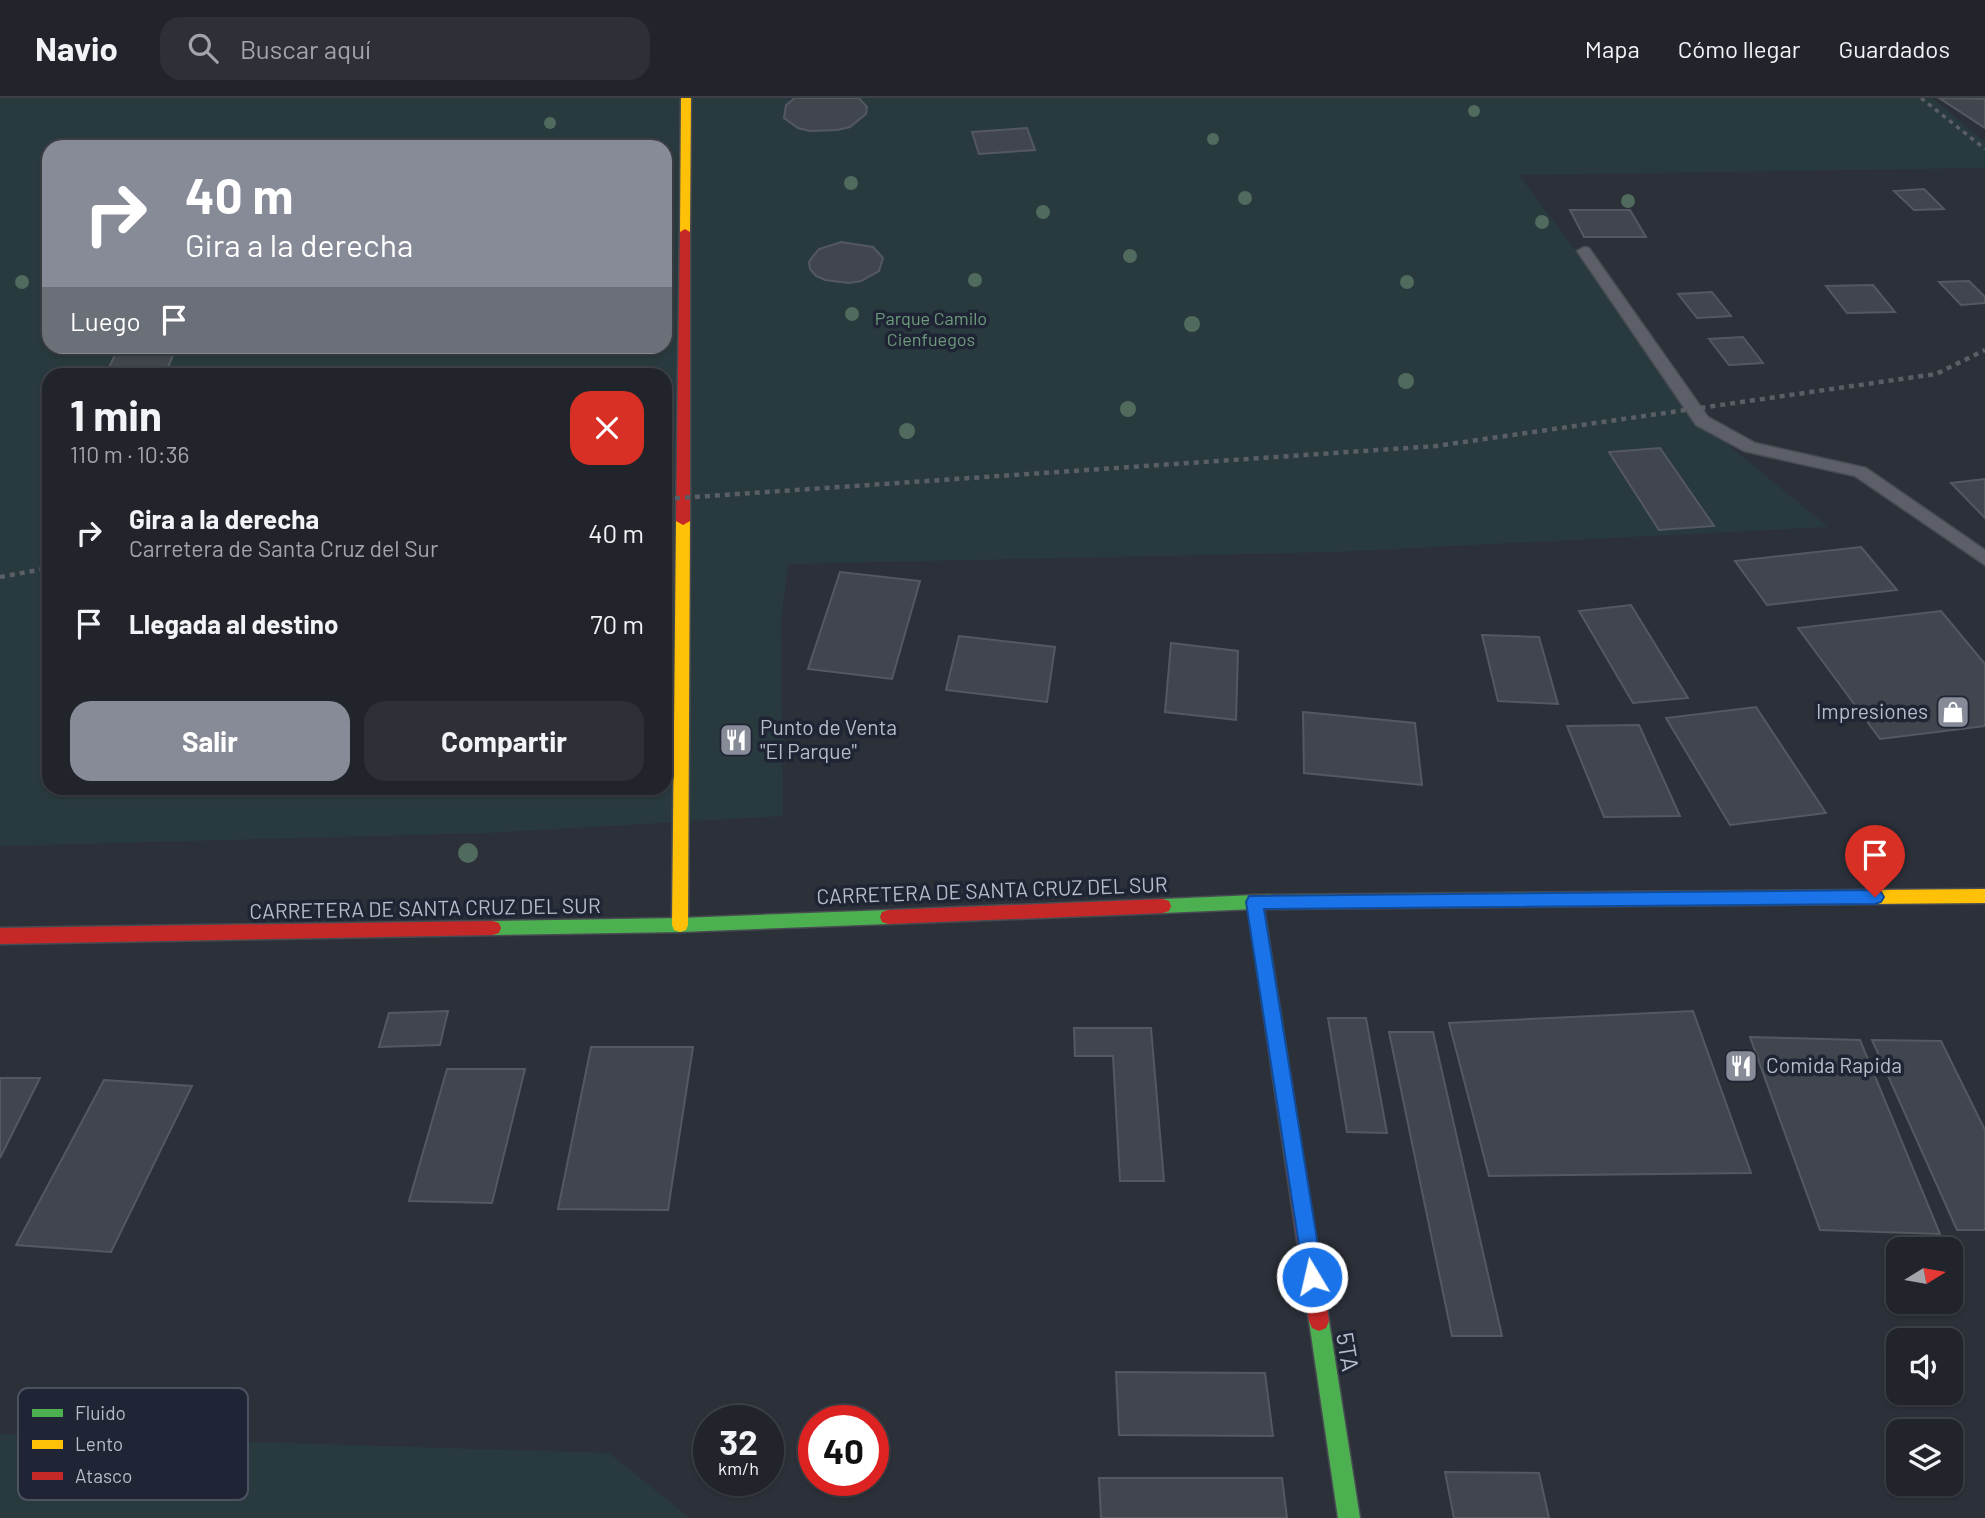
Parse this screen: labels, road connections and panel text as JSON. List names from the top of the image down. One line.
{"streets":{"street":["CARRETERA DE SANTA CRUZ DEL SUR","5TA"]},"crossings":[["CARRETERA DE SANTA CRUZ DEL SUR","5TA"]],"parks":["Parque Camilo Cienfuegos"],"places":{"shop":["Impresiones"],"restaurant":["Punto de Venta \"El Parque\"","Comida Rapida"]},"legend":["Fluido","Lento","Atasco"],"north":"right","page":{"header":"Navio","search":"Buscar aquí","nav":["Mapa","Cómo llegar","Guardados"],"turn":["40 m","Gira a la derecha"],"then":"Luego","heading":["1 min","110 m · 10:36"],"list":[{"name":"Gira a la derecha","note":"Carretera de Santa Cruz del Sur","value":"40 m"},{"name":"Llegada al destino","value":"70 m"}],"buttons":["Salir","Compartir"],"speed":"32 km/h","limit":"40"}}
